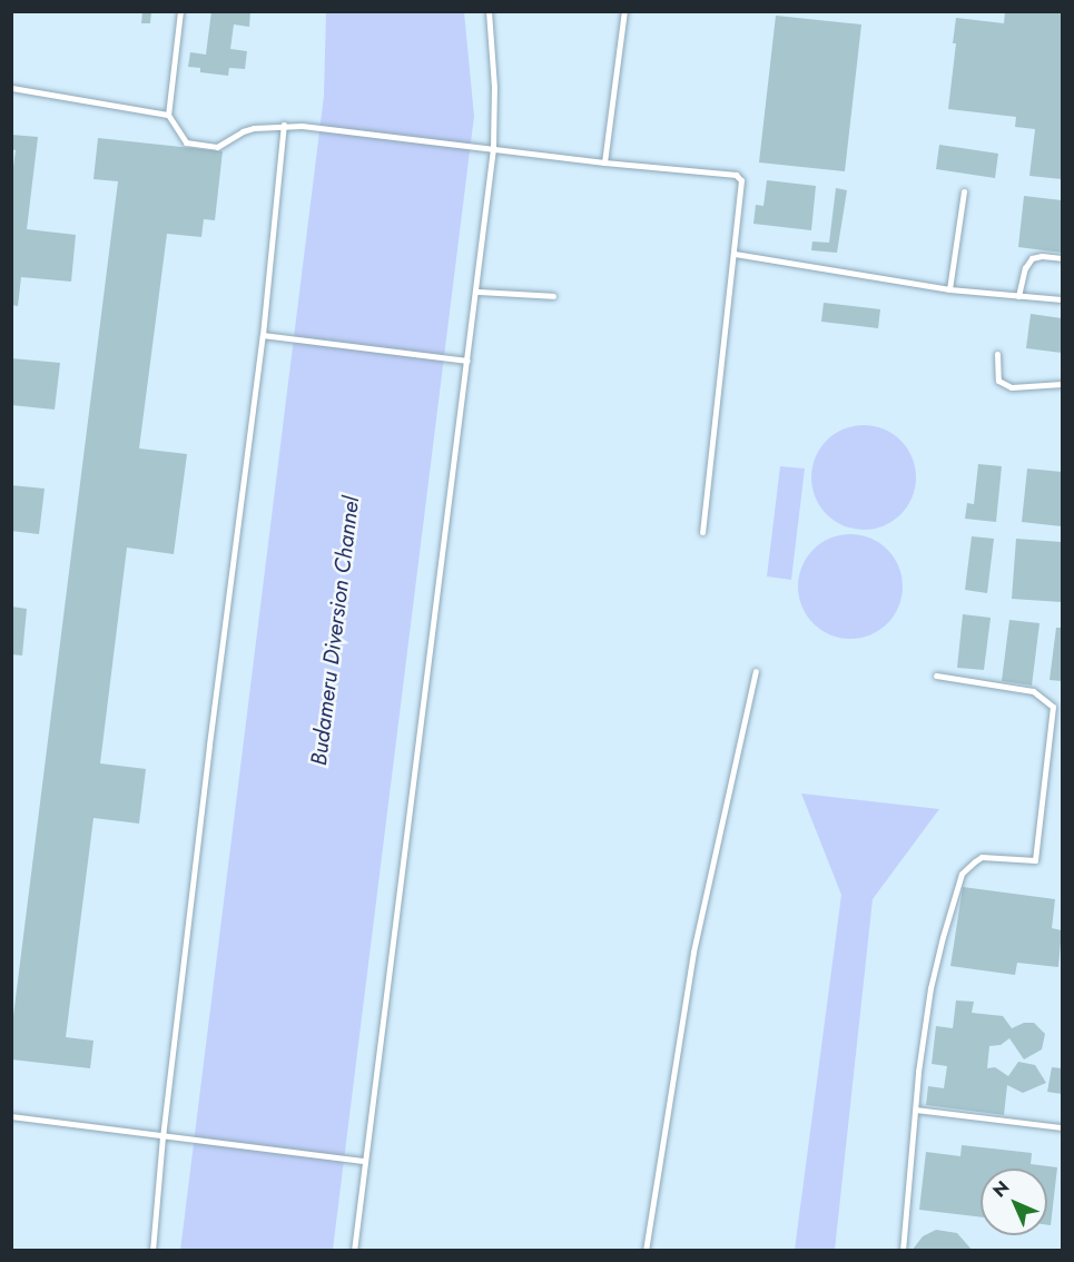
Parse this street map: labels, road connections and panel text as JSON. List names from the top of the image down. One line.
{"water":["Budameru Diversion Channel"],"north":"top left"}
